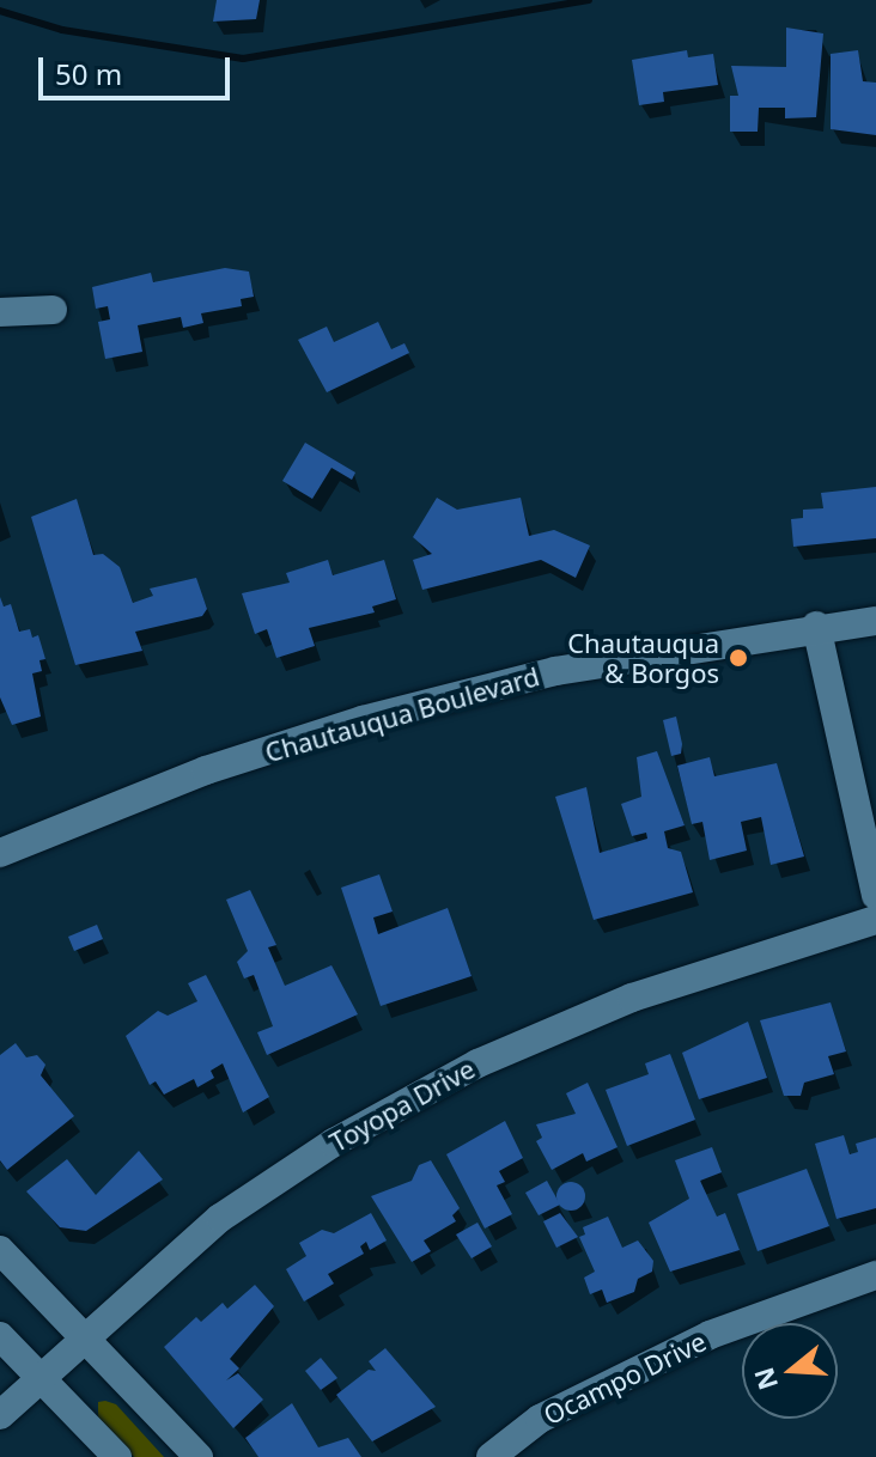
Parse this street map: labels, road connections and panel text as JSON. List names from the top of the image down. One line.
{"streets":{"street":["Chautauqua Boulevard","Toyopa Drive","Ocampo Drive"]},"places":["Chautauqua & Borgos"],"scale_bar":"50 m","north":"left"}
